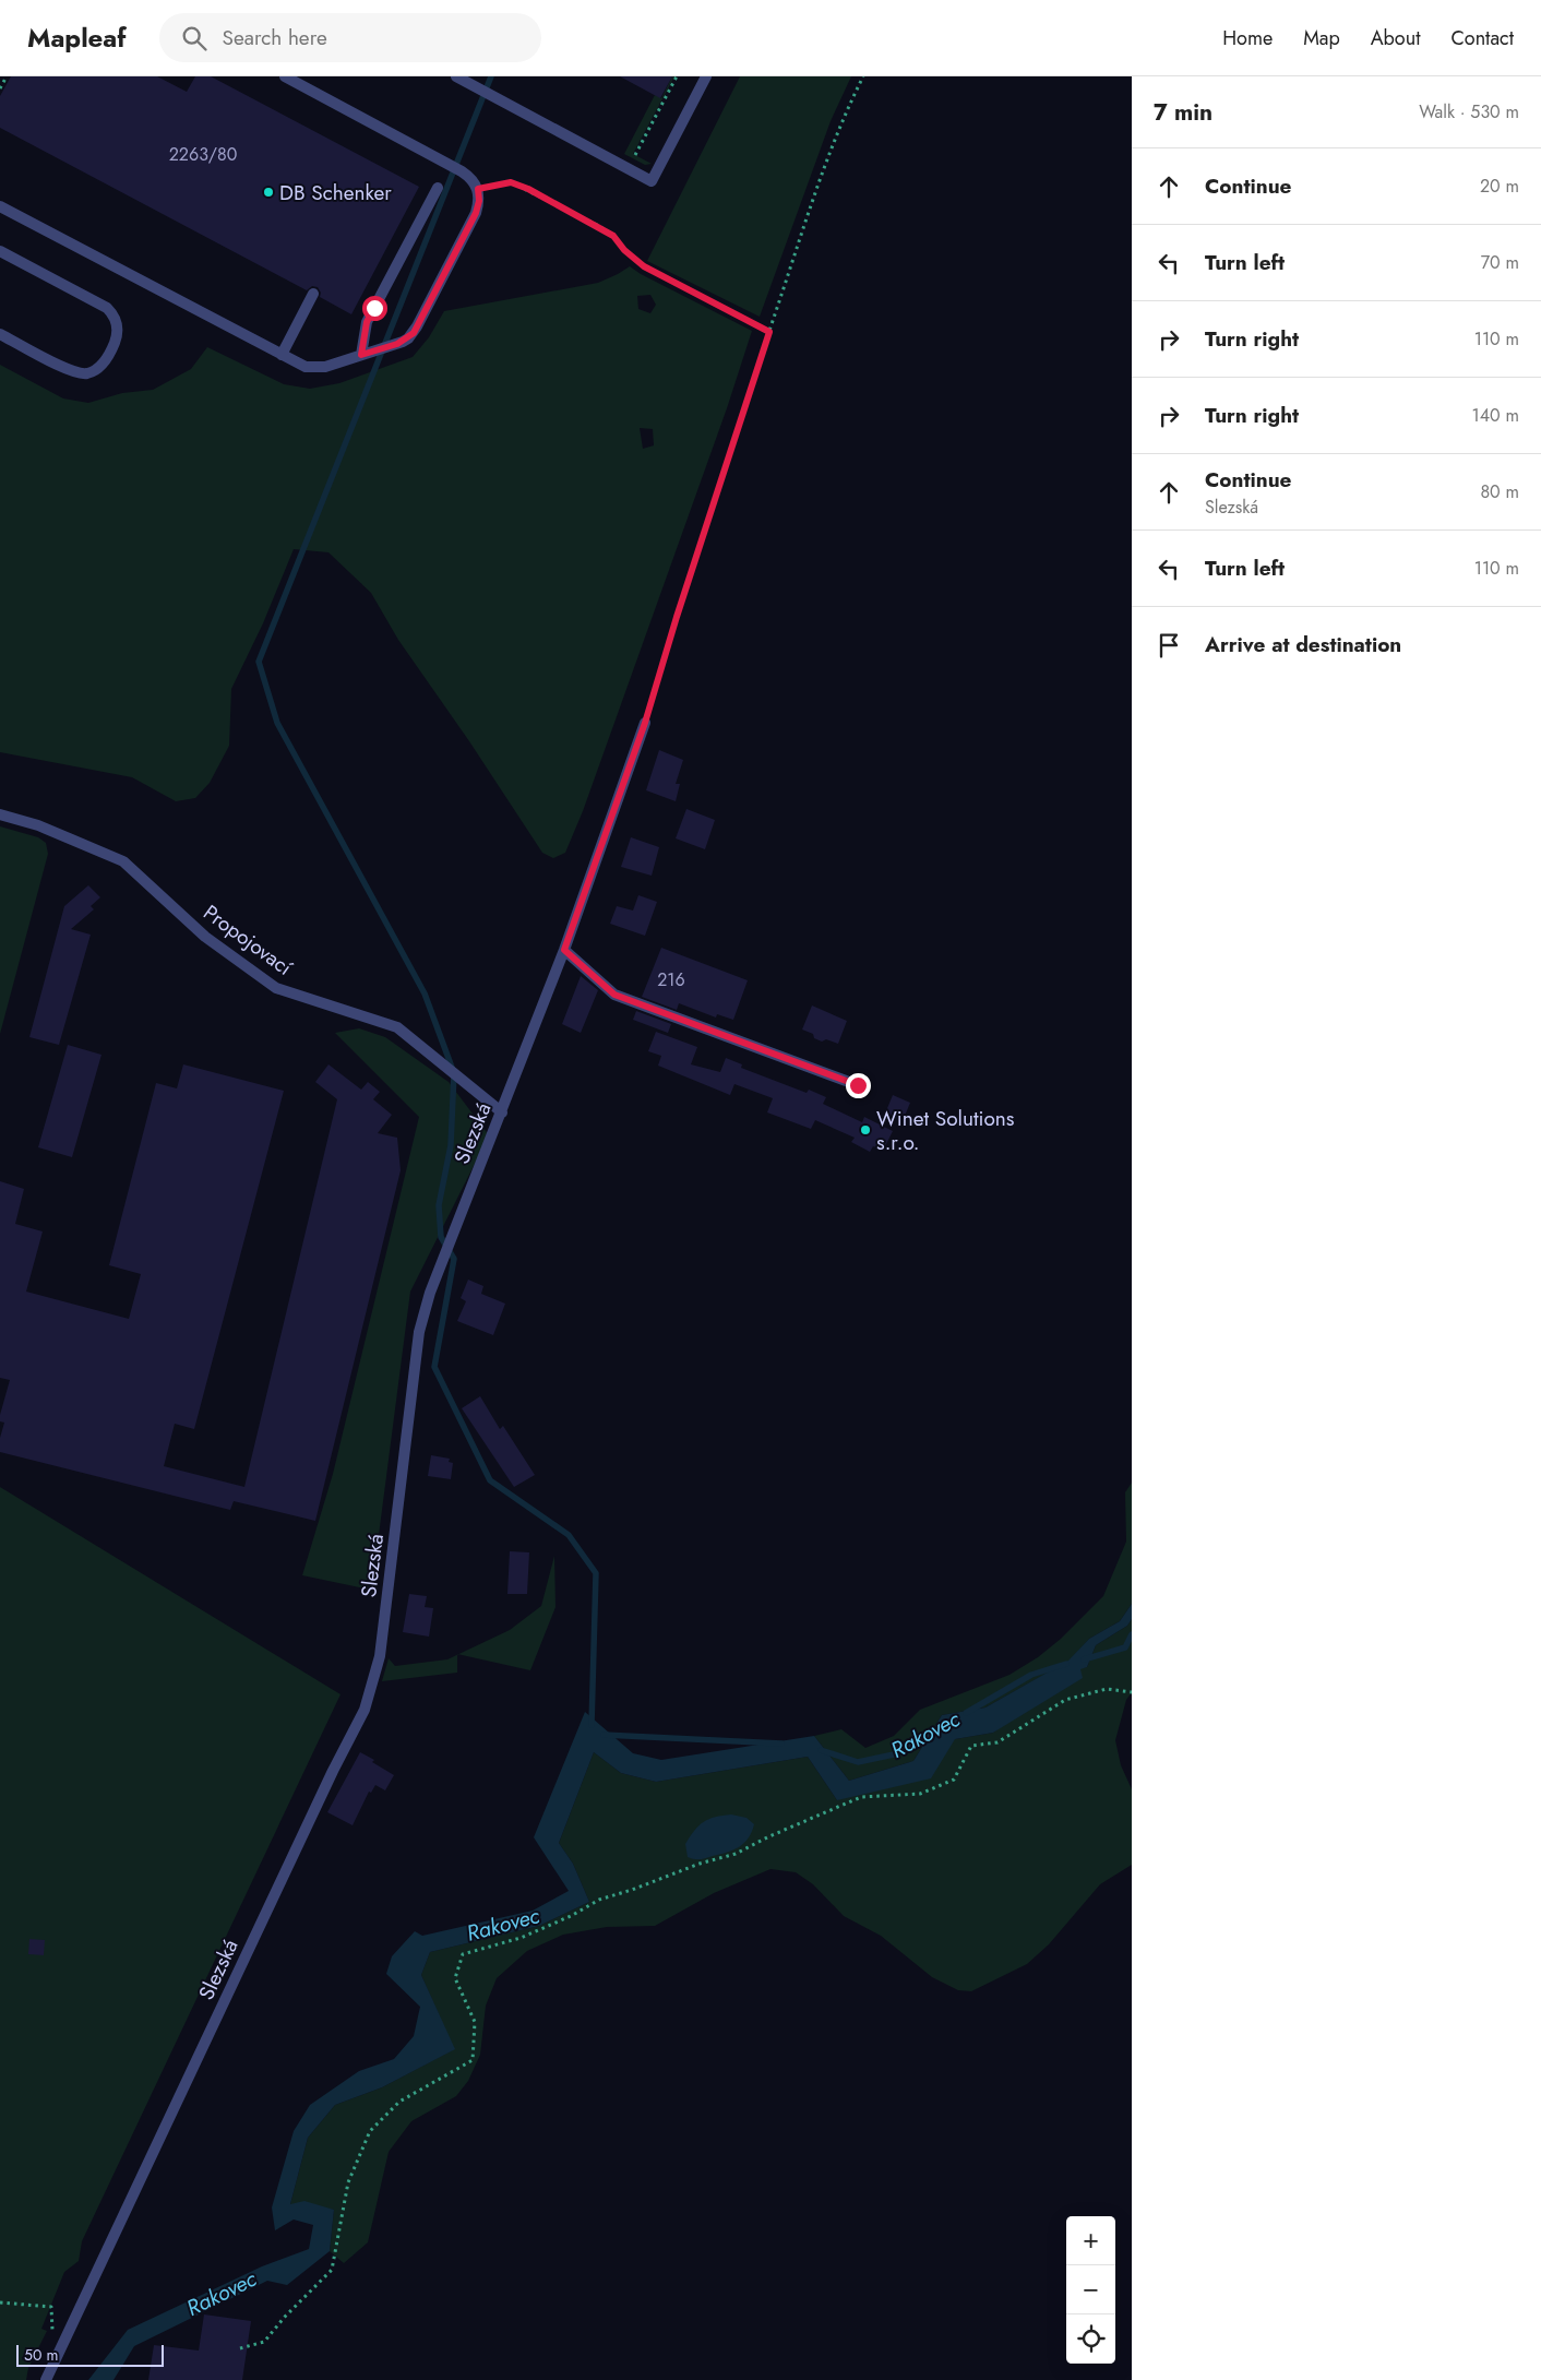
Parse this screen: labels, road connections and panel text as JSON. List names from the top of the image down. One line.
{"streets":{"street":["Propojovací","Slezská"]},"crossings":[["Propojovací","Slezská"]],"water":["Rakovec"],"places":["DB Schenker","Winet Solutions s.r.o."],"house_numbers":["2263/80","216"],"scale_bar":"50 m","page":{"header":"Mapleaf","search":"Search here","nav":["Home","Map","About","Contact"],"heading":["7 min","Walk · 530 m"],"list":[["Continue","20 m"],["Turn left","70 m"],["Turn right","110 m"],["Turn right","140 m"],["Continue","Slezská","80 m"],["Turn left","110 m"],"Arrive at destination"],"map_buttons":["+","−"],"scale":"50 m"}}
